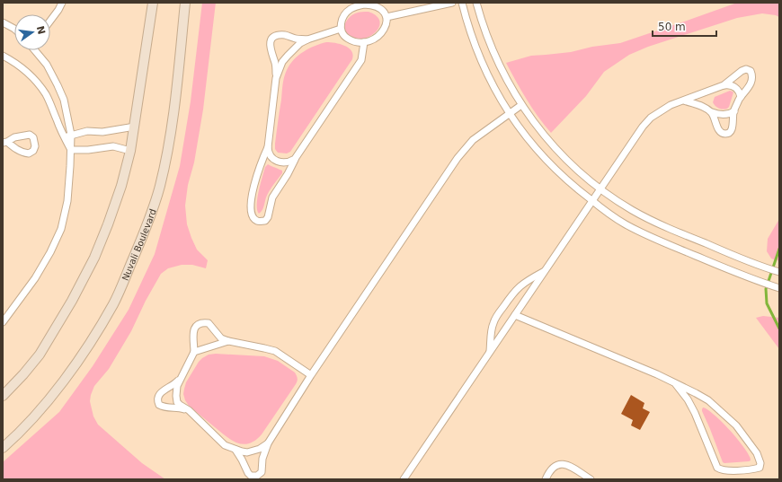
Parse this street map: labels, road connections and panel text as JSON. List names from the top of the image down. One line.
{"streets":{"main road":["Nuvali Boulevard"]},"scale_bar":"50 m","north":"right"}
